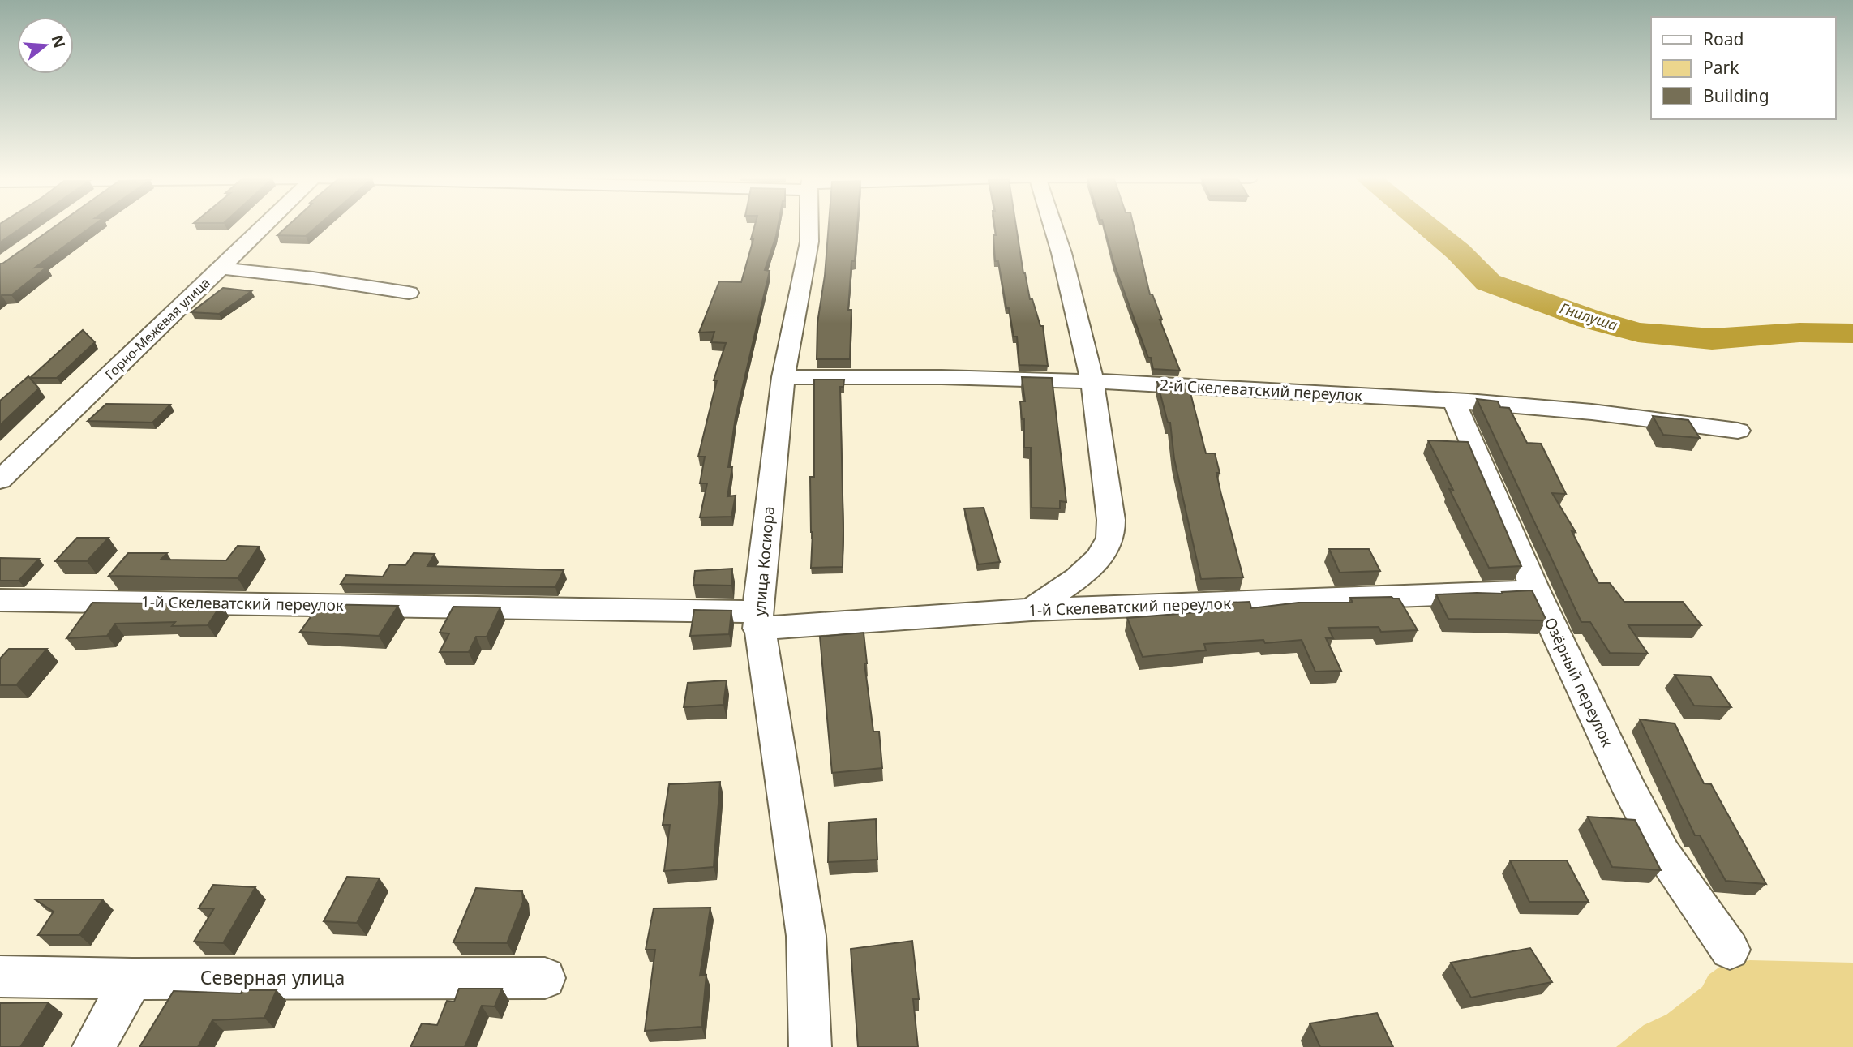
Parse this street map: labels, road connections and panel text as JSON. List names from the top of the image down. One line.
{"streets":{"street":["Горно-Межевая улица","2-й Скелеватский переулок","улица Косиора","1-й Скелеватский переулок","Озёрный переулок","Северная улица"]},"crossings":[["2-й Скелеватский переулок","улица Косиора"],["2-й Скелеватский переулок","Озёрный переулок"],["улица Косиора","1-й Скелеватский переулок"],["1-й Скелеватский переулок","Озёрный переулок"]],"water":["Гнилуша"],"legend":["Road","Park","Building"],"north":"right"}
